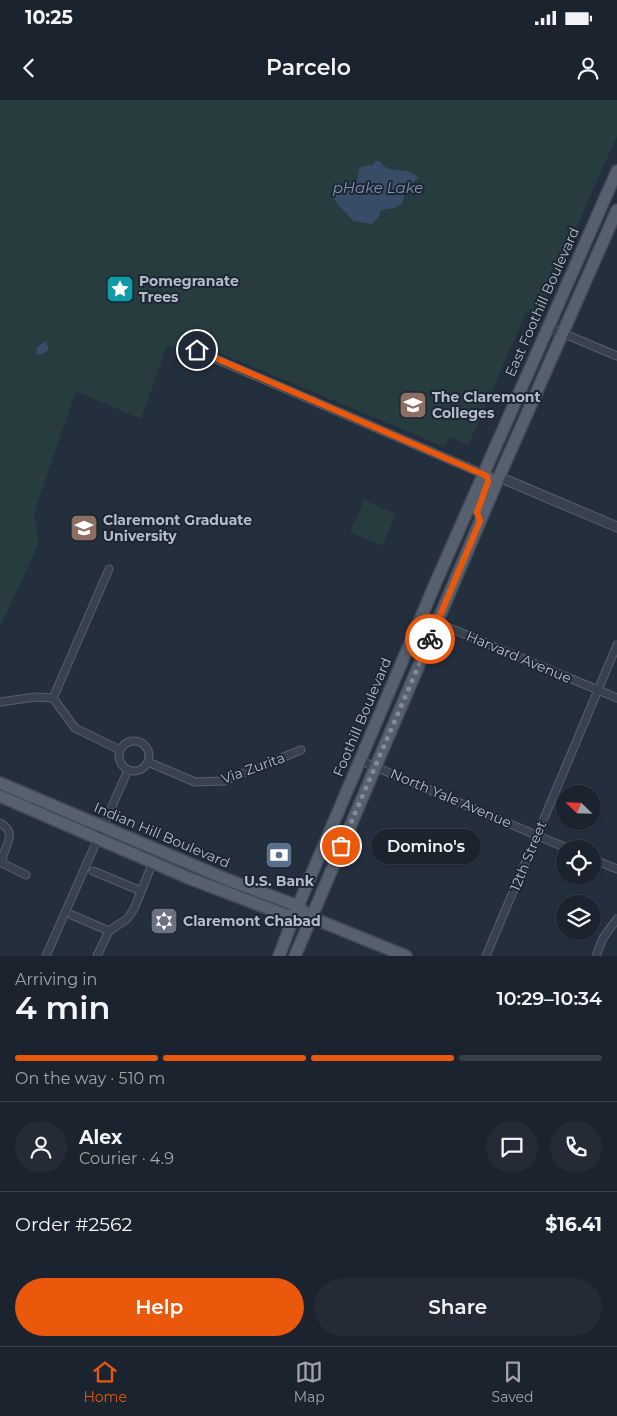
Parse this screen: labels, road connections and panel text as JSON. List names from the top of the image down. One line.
{"streets":{"main road":["East Foothill Boulevard","Foothill Boulevard","Indian Hill Boulevard"],"street":["Harvard Avenue","Via Zurita","North Yale Avenue","12th Street"]},"crossings":[["East Foothill Boulevard","Foothill Boulevard"],["Harvard Avenue","Foothill Boulevard"],["Harvard Avenue","12th Street"],["Foothill Boulevard","North Yale Avenue"],["Foothill Boulevard","Indian Hill Boulevard"],["North Yale Avenue","12th Street"]],"water":["pHake Lake"],"places":{"place":["Pomegranate Trees"],"school or university":["The Claremont Colleges","Claremont Graduate University"],"other":["Domino's"],"bank":["U.S. Bank"],"synagogue":["Claremont Chabad"]},"north":"top left","page":{"status":"10:25","header":"Parcelo","bubble":"Domino's","heading":["4 min","Arriving in","10:29–10:34"],"panel":["Alex","Courier · 4.9","Order #2562","$16.41"],"bar":"On the way · 510 m","buttons":["Help","Share"],"tabs":["Home","Map","Saved"]}}
